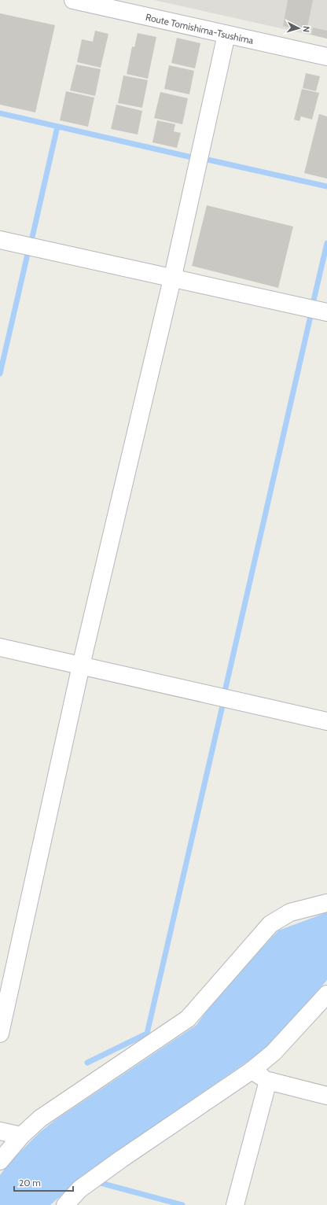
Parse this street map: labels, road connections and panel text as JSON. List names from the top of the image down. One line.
{"streets":{"street":["Route Tomishima-Tsushima"]},"scale_bar":"20 m","north":"right"}
